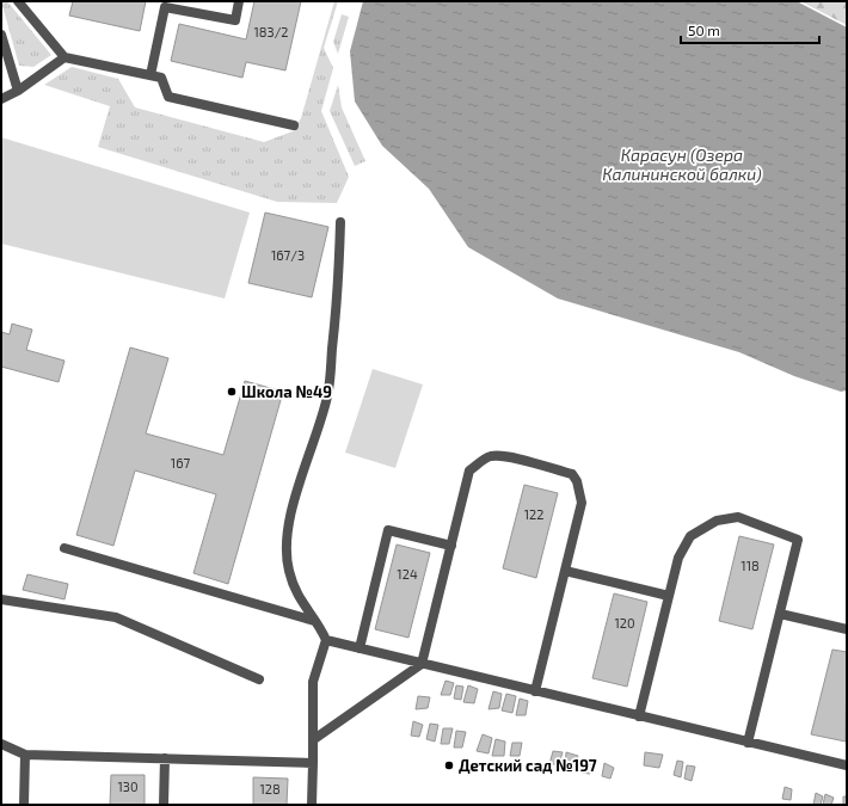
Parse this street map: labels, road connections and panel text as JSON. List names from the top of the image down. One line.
{"water":["Карасун (Озера Калининской балки)"],"places":["Школа №49","Детский сад №197"],"house_numbers":["183/2","167/3","167","122","118","124","120","130","128"],"scale_bar":"50 m"}
